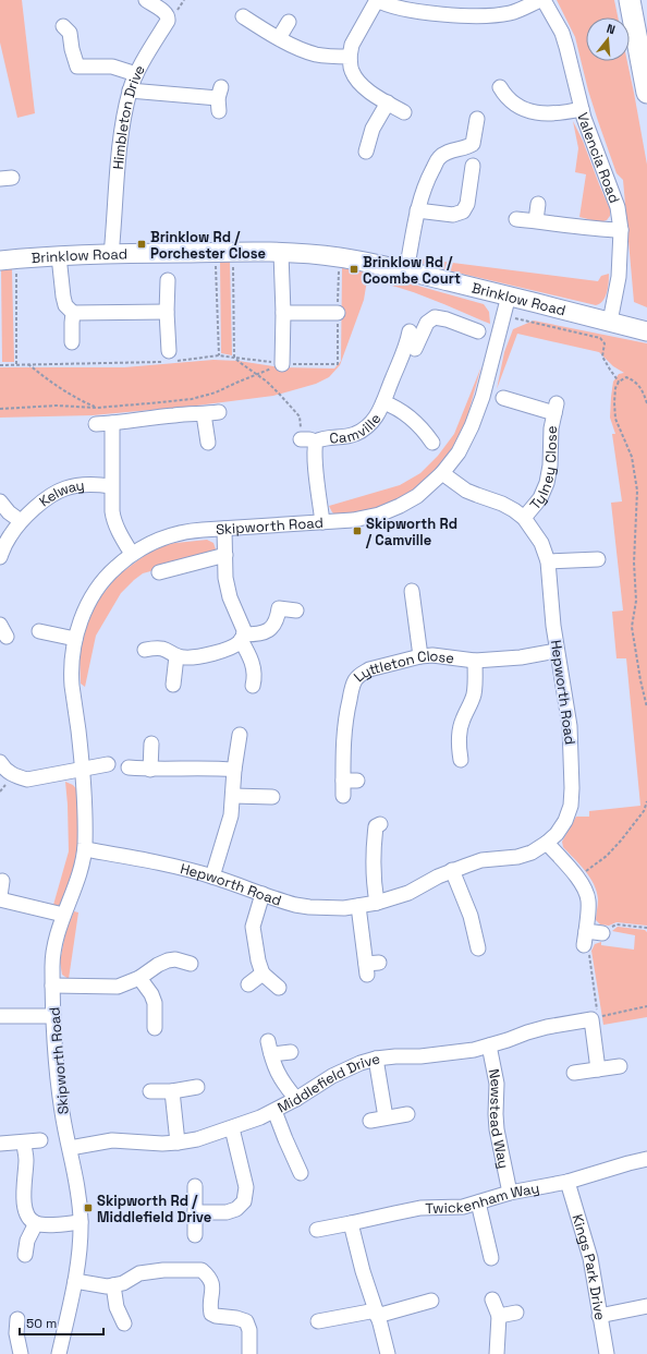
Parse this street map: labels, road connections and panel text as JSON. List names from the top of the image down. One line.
{"streets":{"main road":["Brinklow Road"],"street":["Himbleton Drive","Valencia Road","Camville","Tylney Close","Kelway","Skipworth Road","Lyttleton Close","Hepworth Road","Middlefield Drive","Newstead Way","Twickenham Way","Kings Park Drive"]},"crossings":[["Himbleton Drive","Brinklow Road"],["Valencia Road","Brinklow Road"],["Brinklow Road","Skipworth Road"],["Camville","Skipworth Road"],["Tylney Close","Hepworth Road"],["Skipworth Road","Hepworth Road"],["Skipworth Road","Middlefield Drive"],["Lyttleton Close","Hepworth Road"],["Middlefield Drive","Newstead Way"],["Newstead Way","Twickenham Way"],["Twickenham Way","Kings Park Drive"]],"places":{"transit":["Brinklow Rd / Porchester Close","Brinklow Rd / Coombe Court","Skipworth Rd / Camville","Skipworth Rd / Middlefield Drive"]},"scale_bar":"50 m","north":"top"}
